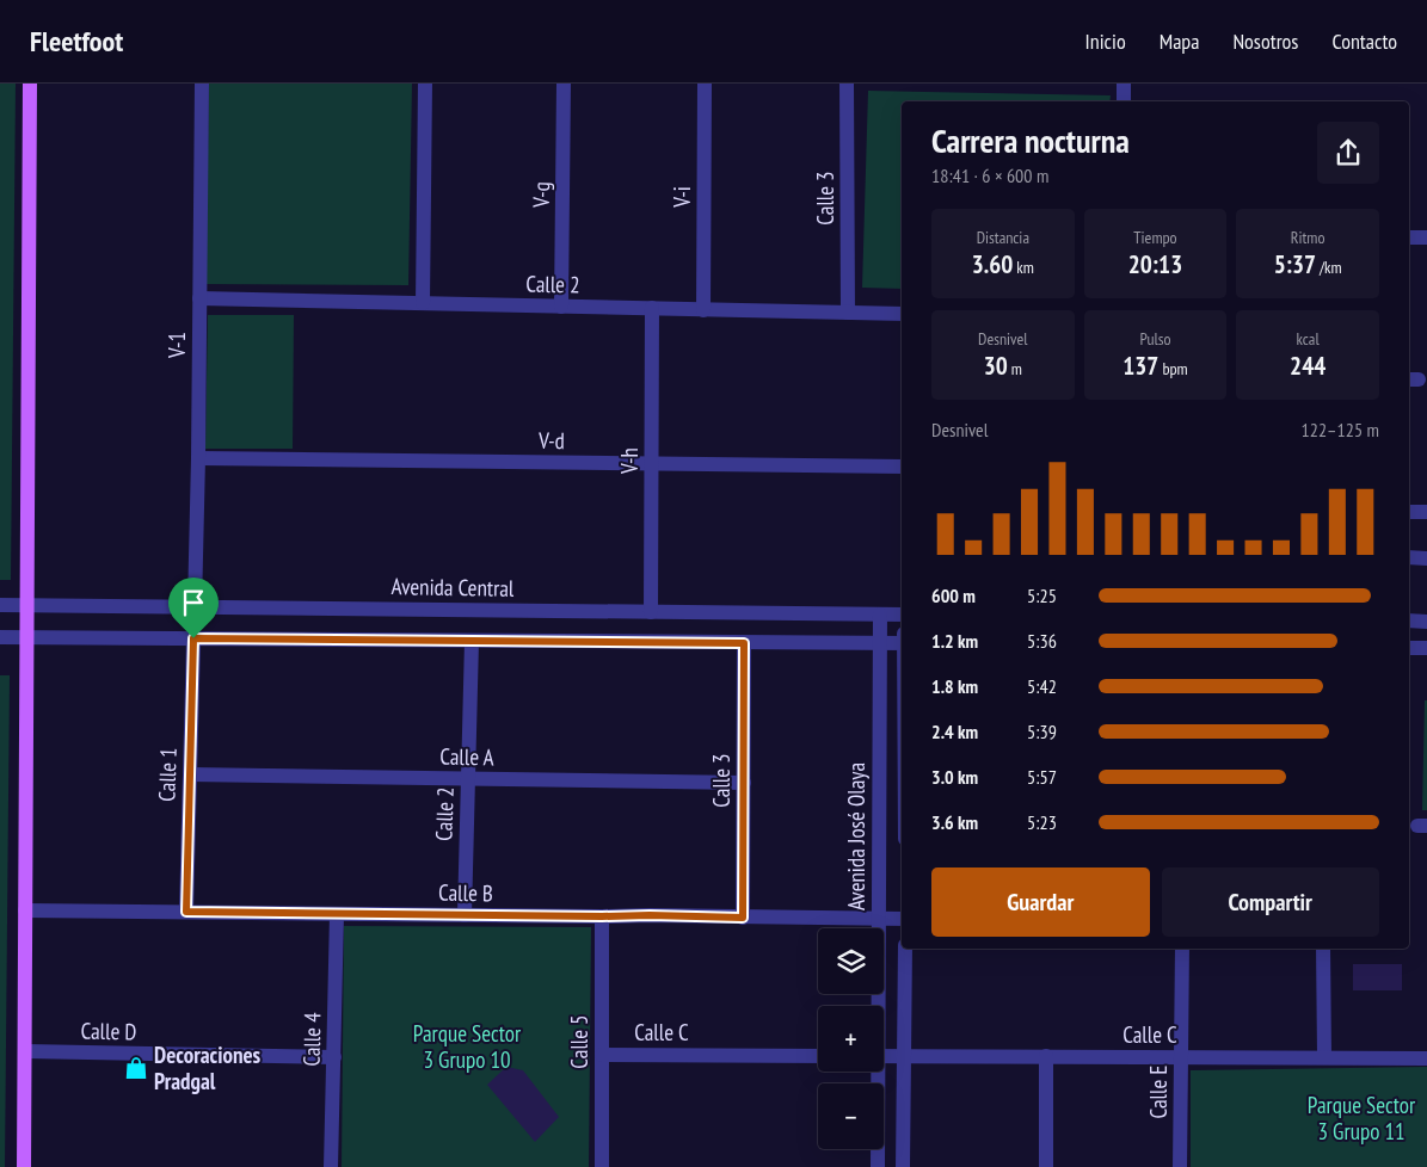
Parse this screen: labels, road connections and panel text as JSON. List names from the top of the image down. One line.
{"streets":{"street":["V-g","V-i","Calle 3","Calle 2","V-1","V-d","V-h","Avenida Central","Calle A","Calle 1","Avenida José Olaya","Calle B","Calle D","Calle C","Calle 4","Calle 5","Calle E"]},"crossings":[["V-g","Calle 2"],["V-i","Calle 2"],["Calle 3","Calle 2"],["Calle 3","Calle A"],["Calle 3","Calle B"],["Calle 2","V-1"],["Calle 2","V-h"],["Calle 2","Calle A"],["Calle 2","Calle B"],["V-1","V-d"],["V-1","Avenida Central"],["V-d","V-h"],["V-h","Avenida Central"],["Avenida Central","Avenida José Olaya"],["Calle A","Calle 1"],["Calle 1","Calle B"],["Avenida José Olaya","Calle B"],["Calle B","Calle 4"],["Calle B","Calle 5"],["Calle D","Calle 4"],["Calle C","Calle 5"],["Calle C","Calle E"]],"parks":["Parque Sector 3 Grupo 10","Parque Sector 3 Grupo 11"],"places":{"shop":["Decoraciones Pradgal"]},"page":{"header":"Fleetfoot","nav":["Inicio","Mapa","Nosotros","Contacto"],"heading":["Carrera nocturna","18:41 · 6 × 600 m"],"stats":[["Distancia","3.60 km"],["Tiempo","20:13"],["Ritmo","5:37 /km"],["Desnivel","30 m"],["Pulso","137 bpm"],["kcal","244"]],"chart":["Desnivel","122–125 m"],"list":[{"name":"600 m","note":"5:25"},{"name":"1.2 km","note":"5:36"},{"name":"1.8 km","note":"5:42"},{"name":"2.4 km","note":"5:39"},{"name":"3.0 km","note":"5:57"},{"name":"3.6 km","note":"5:23"}],"buttons":["Guardar","Compartir"],"map_buttons":["+","−"]}}
